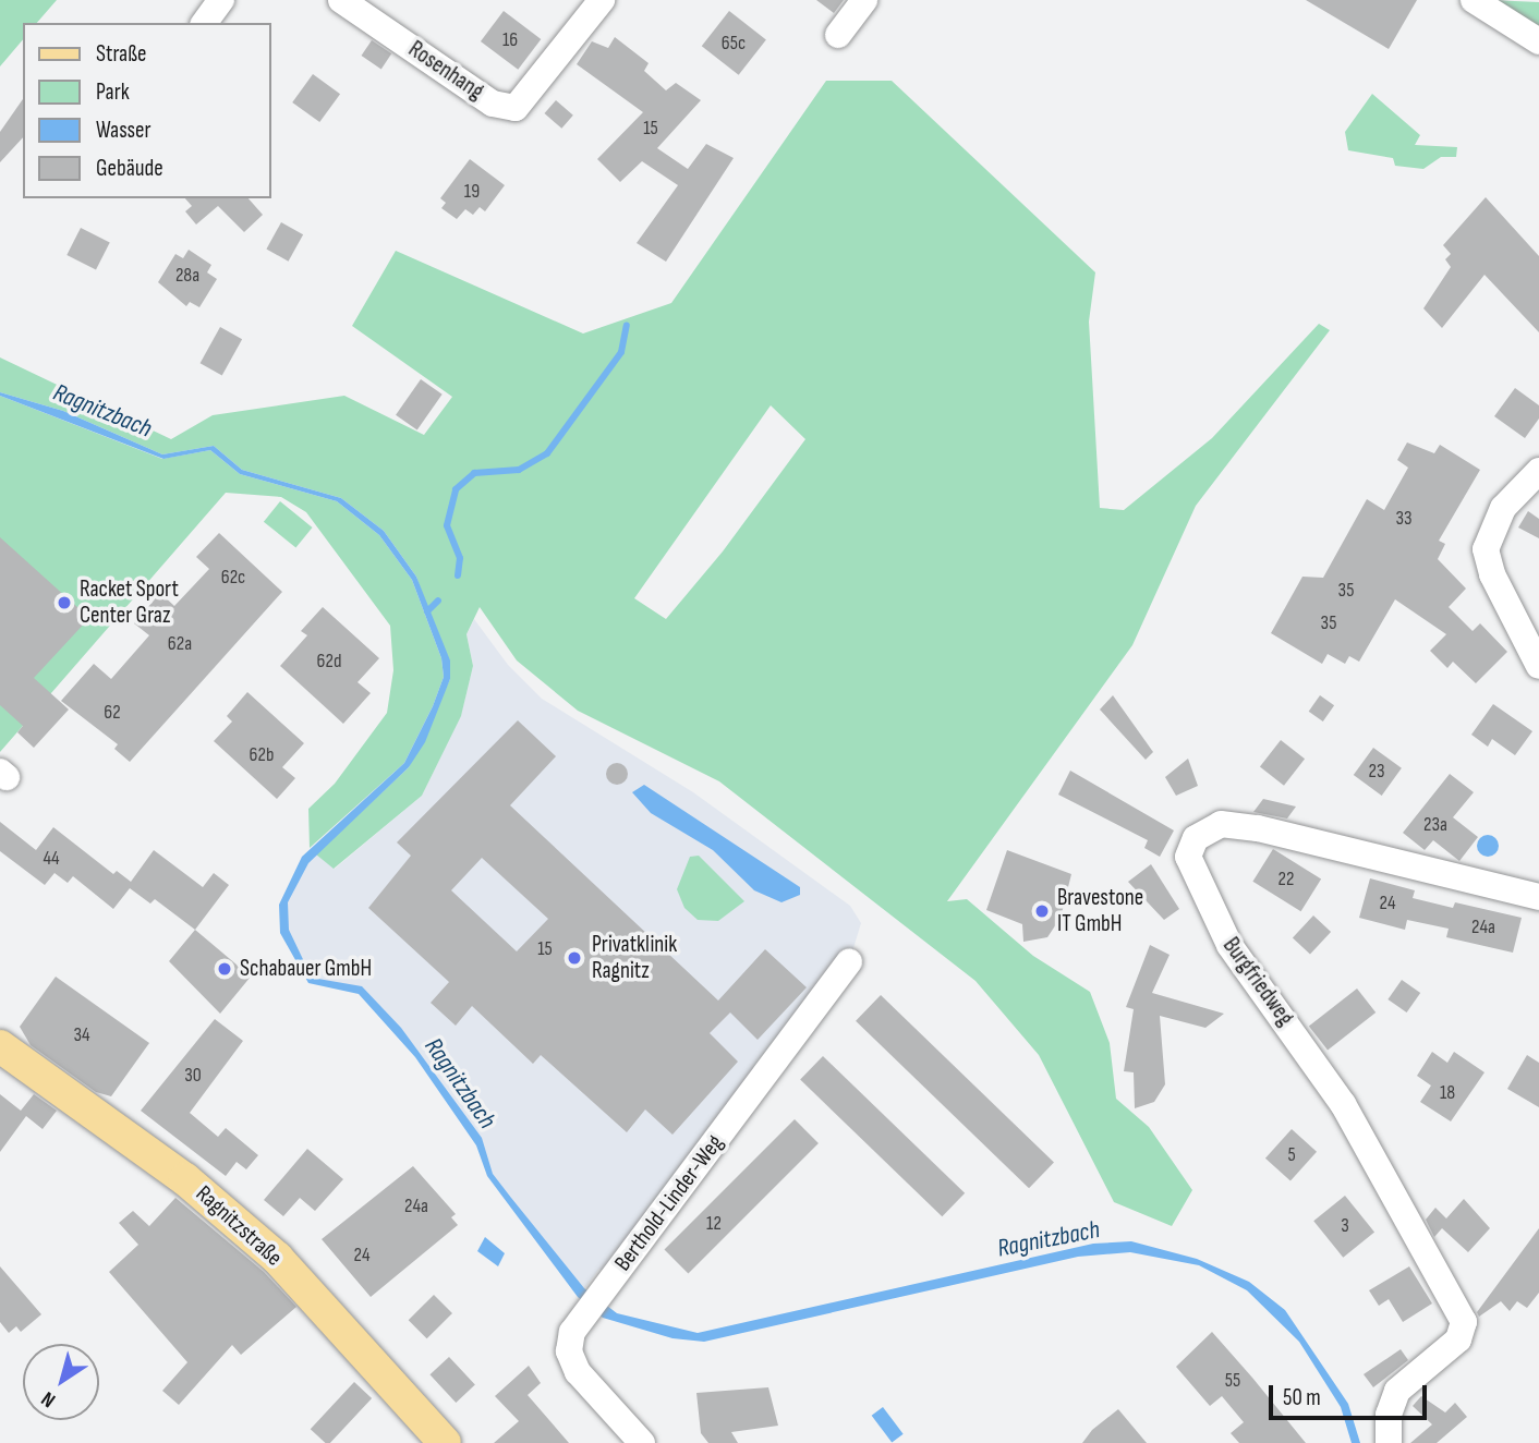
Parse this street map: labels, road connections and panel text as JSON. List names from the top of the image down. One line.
{"streets":{"main road":["Ragnitzstraße"],"street":["Rosenhang","Burgfriedweg","Berthold-Linder-Weg"]},"water":["Ragnitzbach"],"places":["Racket Sport Center Graz","Bravestone IT GmbH","Privatklinik Ragnitz","Schabauer GmbH"],"house_numbers":["16","65c","15","19","28a","33","62c","35","35","62a","62d","62","62b","23","23a","44","22","24","24a","15","34","30","18","5","24a","12","3","24","55"],"legend":["Straße","Park","Wasser","Gebäude"],"scale_bar":"50 m","north":"bottom left"}
